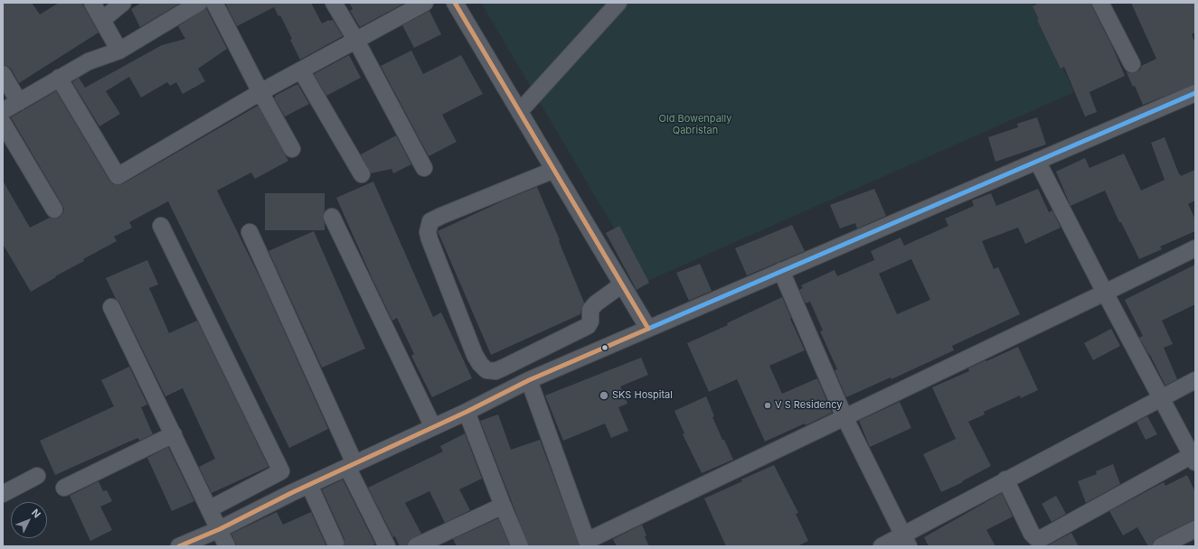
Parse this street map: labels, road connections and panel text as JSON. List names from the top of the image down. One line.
{"parks":["Old Bowenpally Qabristan"],"places":["SKS Hospital","V S Residency"],"north":"top right"}
